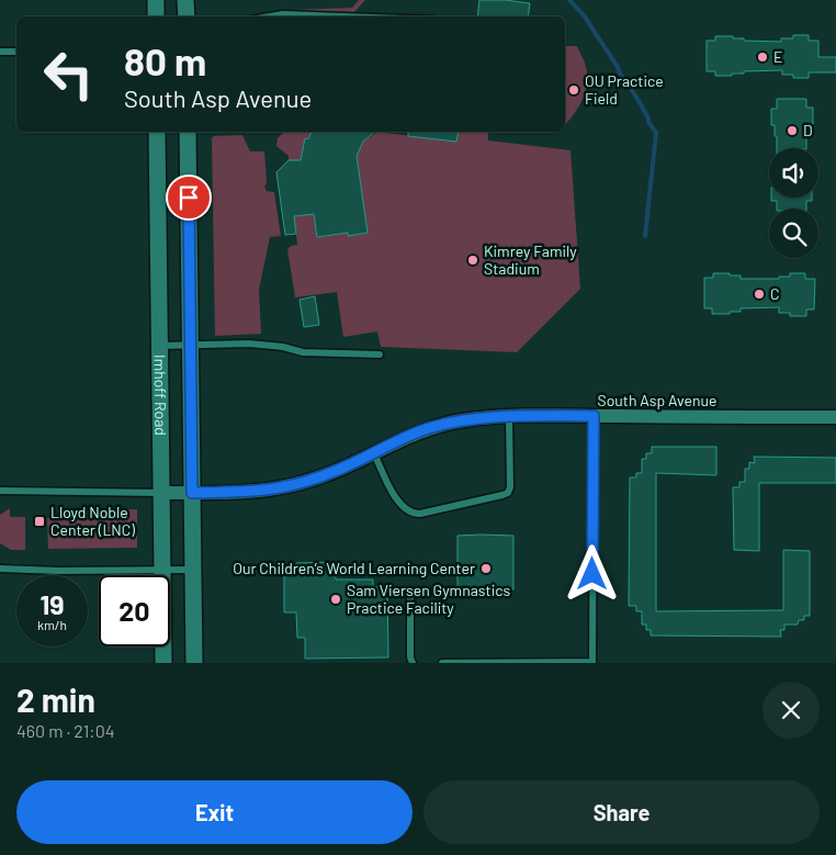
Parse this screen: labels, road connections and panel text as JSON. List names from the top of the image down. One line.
{"streets":{"main road":["Imhoff Road"],"street":["South Asp Avenue"]},"crossings":[["Imhoff Road","South Asp Avenue"]],"places":{"other":["E","OU Practice Field","D","Kimrey Family Stadium","C","Our Children’s World Learning Center","Sam Viersen Gymnastics Practice Facility"],"transit":["Lloyd Noble Center (LNC)"]},"page":{"turn":["80 m","South Asp Avenue"],"speed":"19 km/h","limit":"20","heading":["2 min","460 m · 21:04"],"buttons":["Exit","Share"]}}
